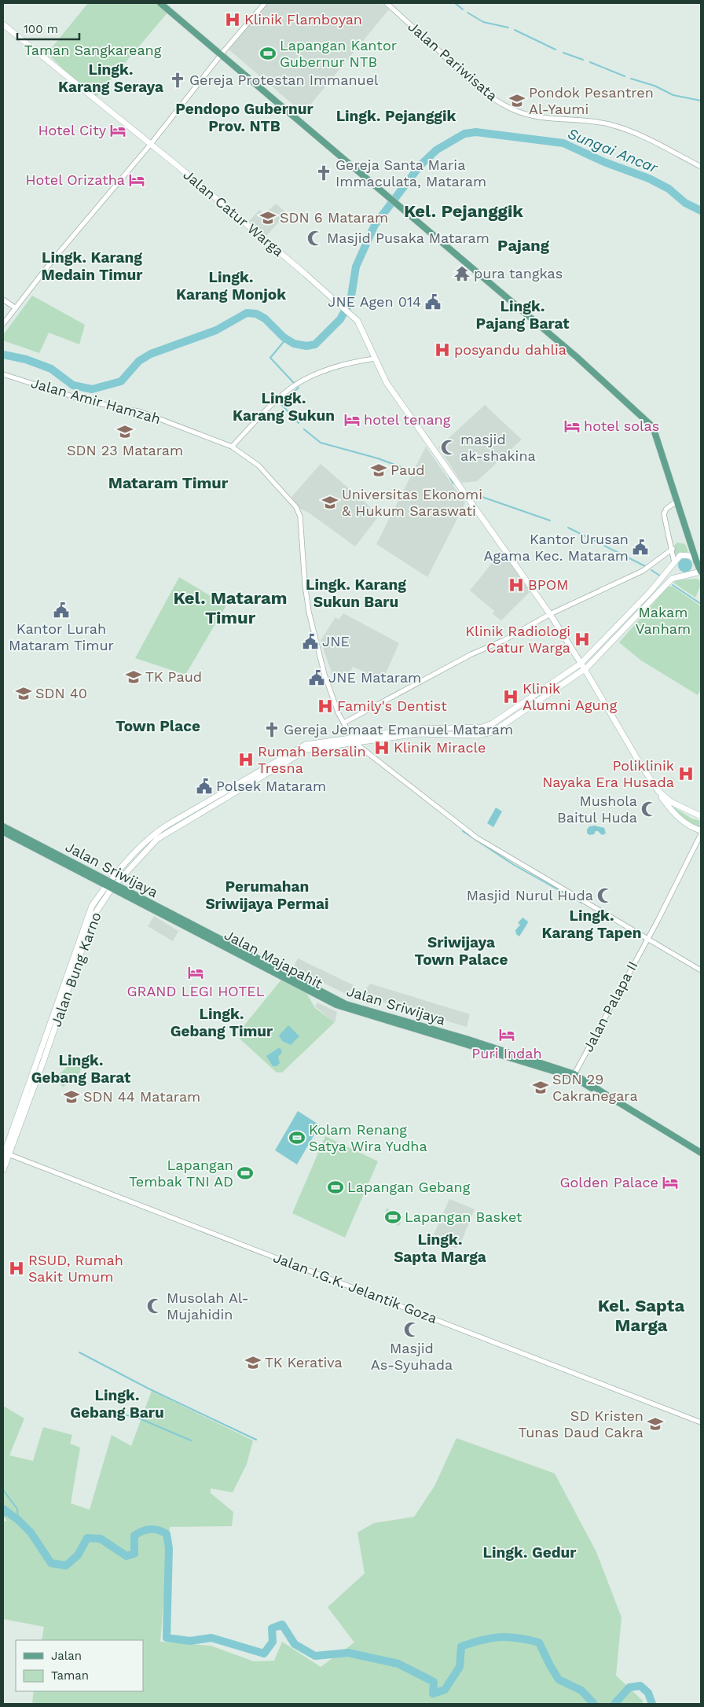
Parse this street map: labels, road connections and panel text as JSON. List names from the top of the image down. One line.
{"streets":{"main road":["Jalan Catur Warga","Jalan Sriwijaya","Jalan Majapahit","Jalan Bung Karno"],"street":["Jalan Pariwisata","Jalan Amir Hamzah","Jalan Palapa II","Jalan I.G.K. Jelantik Goza"]},"crossings":[["Jalan Amir Hamzah","Jalan Bung Karno"],["Jalan Sriwijaya","Jalan Majapahit"],["Jalan Sriwijaya","Jalan Bung Karno"],["Jalan Majapahit","Jalan Palapa II"],["Jalan Bung Karno","Jalan I.G.K. Jelantik Goza"]],"districts":["Lingk. Karang Seraya","Pendopo Gubernur Prov. NTB","Lingk. Pejanggik","Kel. Pejanggik","Pajang","Lingk. Karang Medain Timur","Lingk. Karang Monjok","Lingk. Pajang Barat","Lingk. Karang Sukun","Mataram Timur","Lingk. Karang Sukun Baru","Kel. Mataram Timur","Town Place","Perumahan Sriwijaya Permai","Lingk. Karang Tapen","Sriwijaya Town Palace","Lingk. Gebang Timur","Lingk. Gebang Barat","Lingk. Sapta Marga","Kel. Sapta Marga","Lingk. Gebang Baru","Lingk. Gedur"],"water":["Sungai Ancar"],"parks":["Taman Sangkareang","Makam Vanham"],"places":{"hospital":["Klinik Flamboyan","posyandu dahlia","BPOM","Klinik Radiologi Catur Warga","Klinik Alumni Agung","Family's Dentist","Klinik Miracle","Rumah Bersalin Tresna","Poliklinik Nayaka Era Husada","RSUD, Rumah Sakit Umum"],"sports":["Lapangan Kantor Gubernur NTB","Kolam Renang Satya Wira Yudha","Lapangan Tembak TNI AD","Lapangan Gebang","Lapangan Basket"],"church":["Gereja Protestan Immanuel","Gereja Santa Maria Immaculata, Mataram","Gereja Jemaat Emanuel Mataram"],"school or university":["Pondok Pesantren Al-Yaumi","SDN 6 Mataram","SDN 23 Mataram","Paud","Universitas Ekonomi & Hukum Saraswati","TK Paud","SDN 40","SDN 29 Cakranegara","SDN 44 Mataram","TK Kerativa","SD Kristen Tunas Daud Cakra"],"hotel":["Hotel City","Hotel Orizatha","hotel tenang","hotel solas","GRAND LEGI HOTEL","Puri Indah","Golden Palace"],"mosque":["Masjid Pusaka Mataram","masjid ak-shakina","Mushola Baitul Huda","Masjid Nurul Huda","Musolah Al- Mujahidin","Masjid As-Syuhada"],"temple":["pura tangkas"],"public building":["JNE Agen 014","Kantor Urusan Agama Kec. Mataram","Kantor Lurah Mataram Timur","JNE","JNE Mataram","Polsek Mataram"]},"legend":["Jalan","Taman"],"scale_bar":"100 m"}
